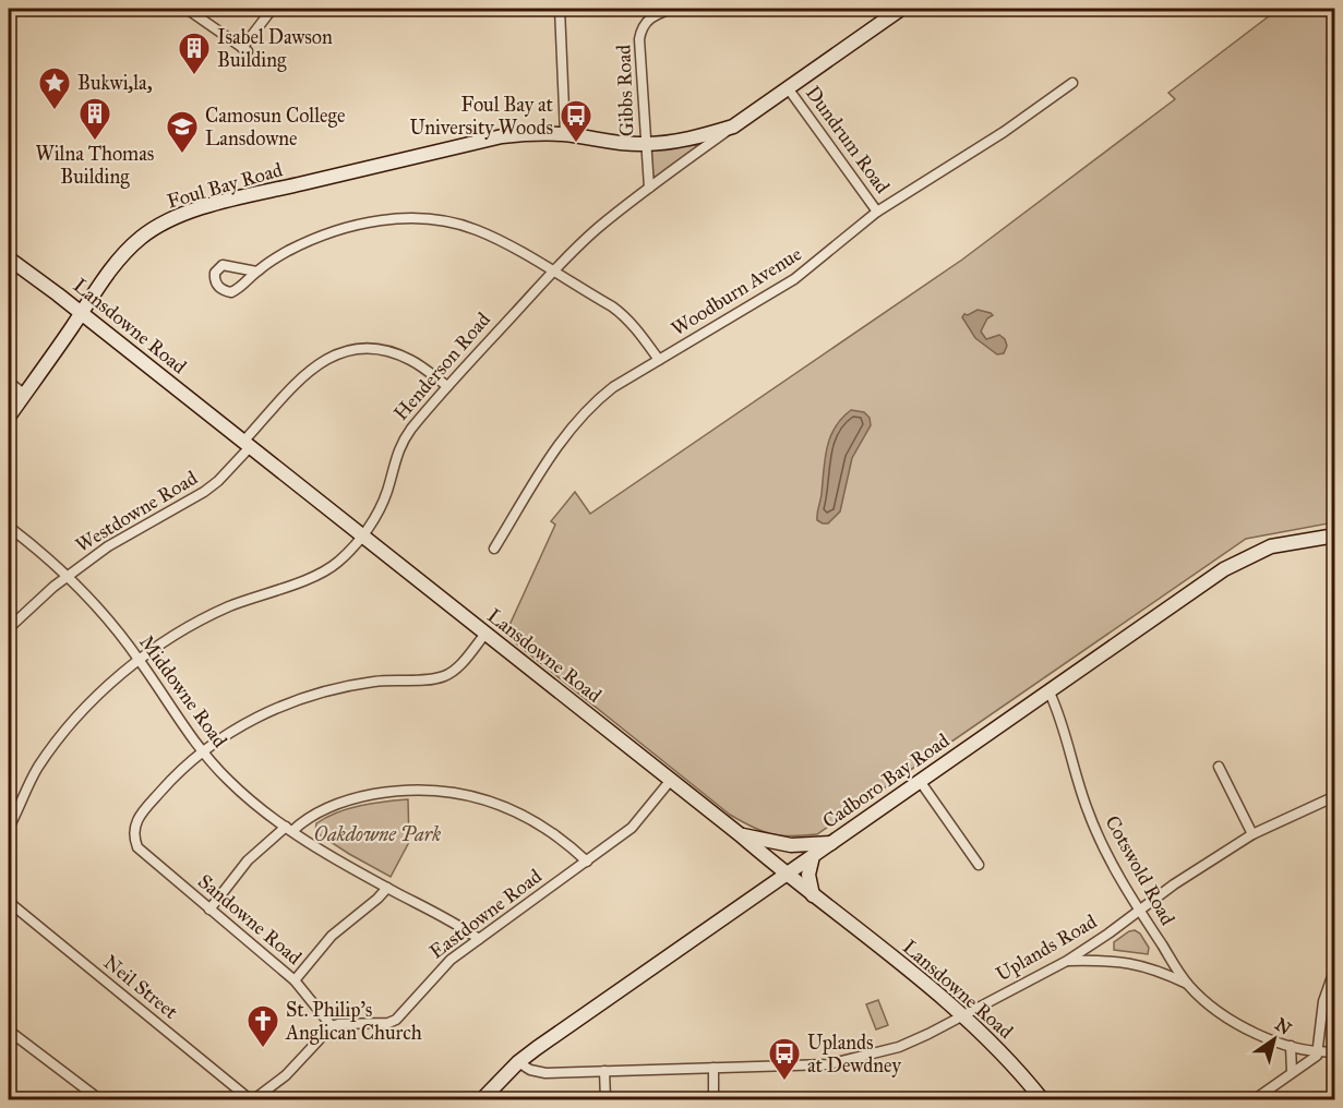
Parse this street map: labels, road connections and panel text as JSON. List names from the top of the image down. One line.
{"streets":{"main road":["Foul Bay Road","Lansdowne Road","Henderson Road","Cadboro Bay Road"],"street":["Gibbs Road","Dundrum Road","Woodburn Avenue","Westdowne Road","Middowne Road","Cotswold Road","Eastdowne Road","Sandowne Road","Uplands Road","Neil Street"]},"crossings":[["Gibbs Road","Foul Bay Road"],["Gibbs Road","Henderson Road"],["Dundrum Road","Woodburn Avenue"],["Dundrum Road","Henderson Road"],["Foul Bay Road","Lansdowne Road"],["Foul Bay Road","Henderson Road"],["Lansdowne Road","Henderson Road"],["Lansdowne Road","Westdowne Road"],["Lansdowne Road","Cadboro Bay Road"],["Lansdowne Road","Eastdowne Road"],["Lansdowne Road","Uplands Road"],["Henderson Road","Westdowne Road"],["Henderson Road","Middowne Road"],["Westdowne Road","Middowne Road"],["Middowne Road","Eastdowne Road"],["Middowne Road","Sandowne Road"],["Cadboro Bay Road","Cotswold Road"],["Cadboro Bay Road","Uplands Road"],["Cotswold Road","Uplands Road"],["Eastdowne Road","Sandowne Road"]],"parks":["Oakdowne Park"],"places":{"building":["Isabel Dawson Building","Wilna Thomas Building"],"place":["Bukwi,la,"],"bus stop":["Foul Bay at University Woods","Uplands at Dewdney"],"school or university":["Camosun College Lansdowne"],"church":["St. Philip's Anglican Church"]},"north":"top right"}
